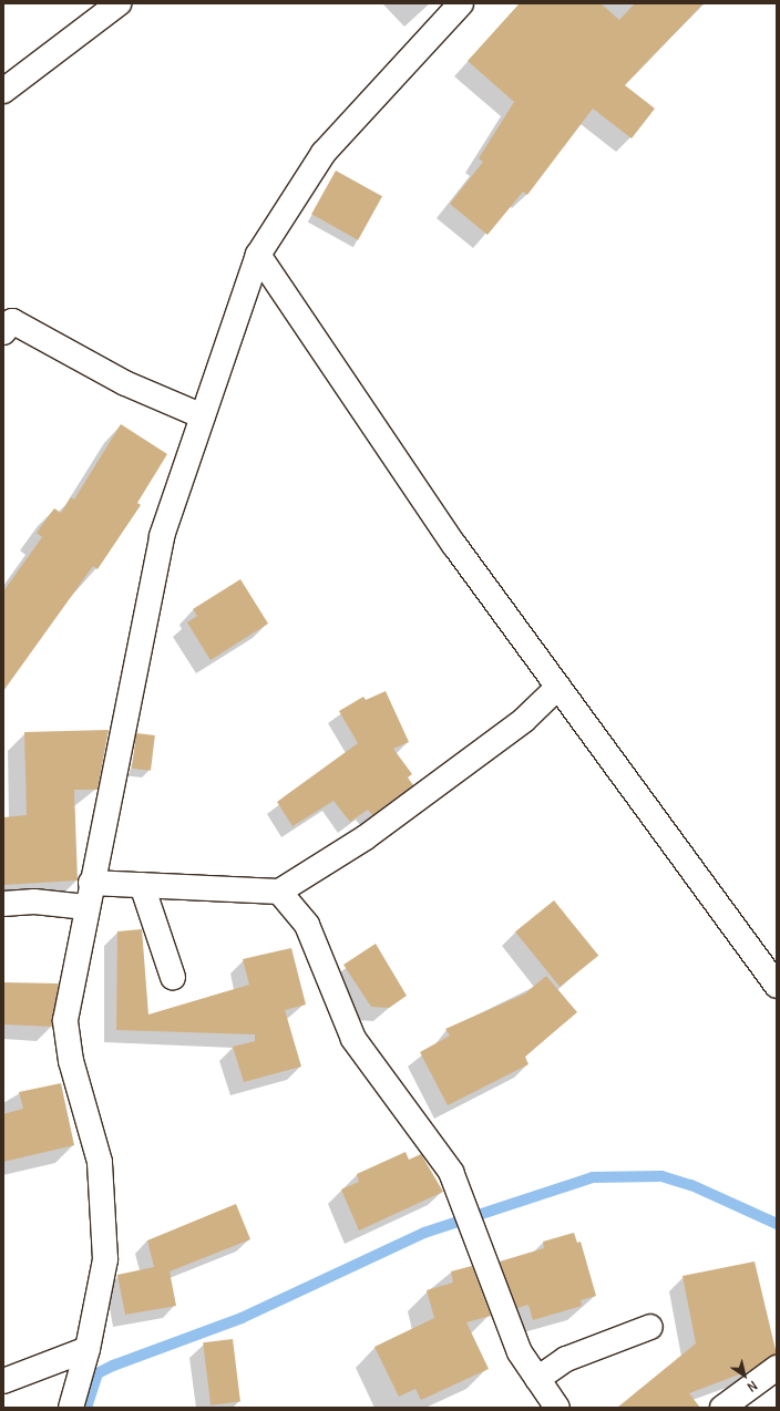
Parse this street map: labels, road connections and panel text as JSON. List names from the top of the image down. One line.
{"north":"bottom right"}
